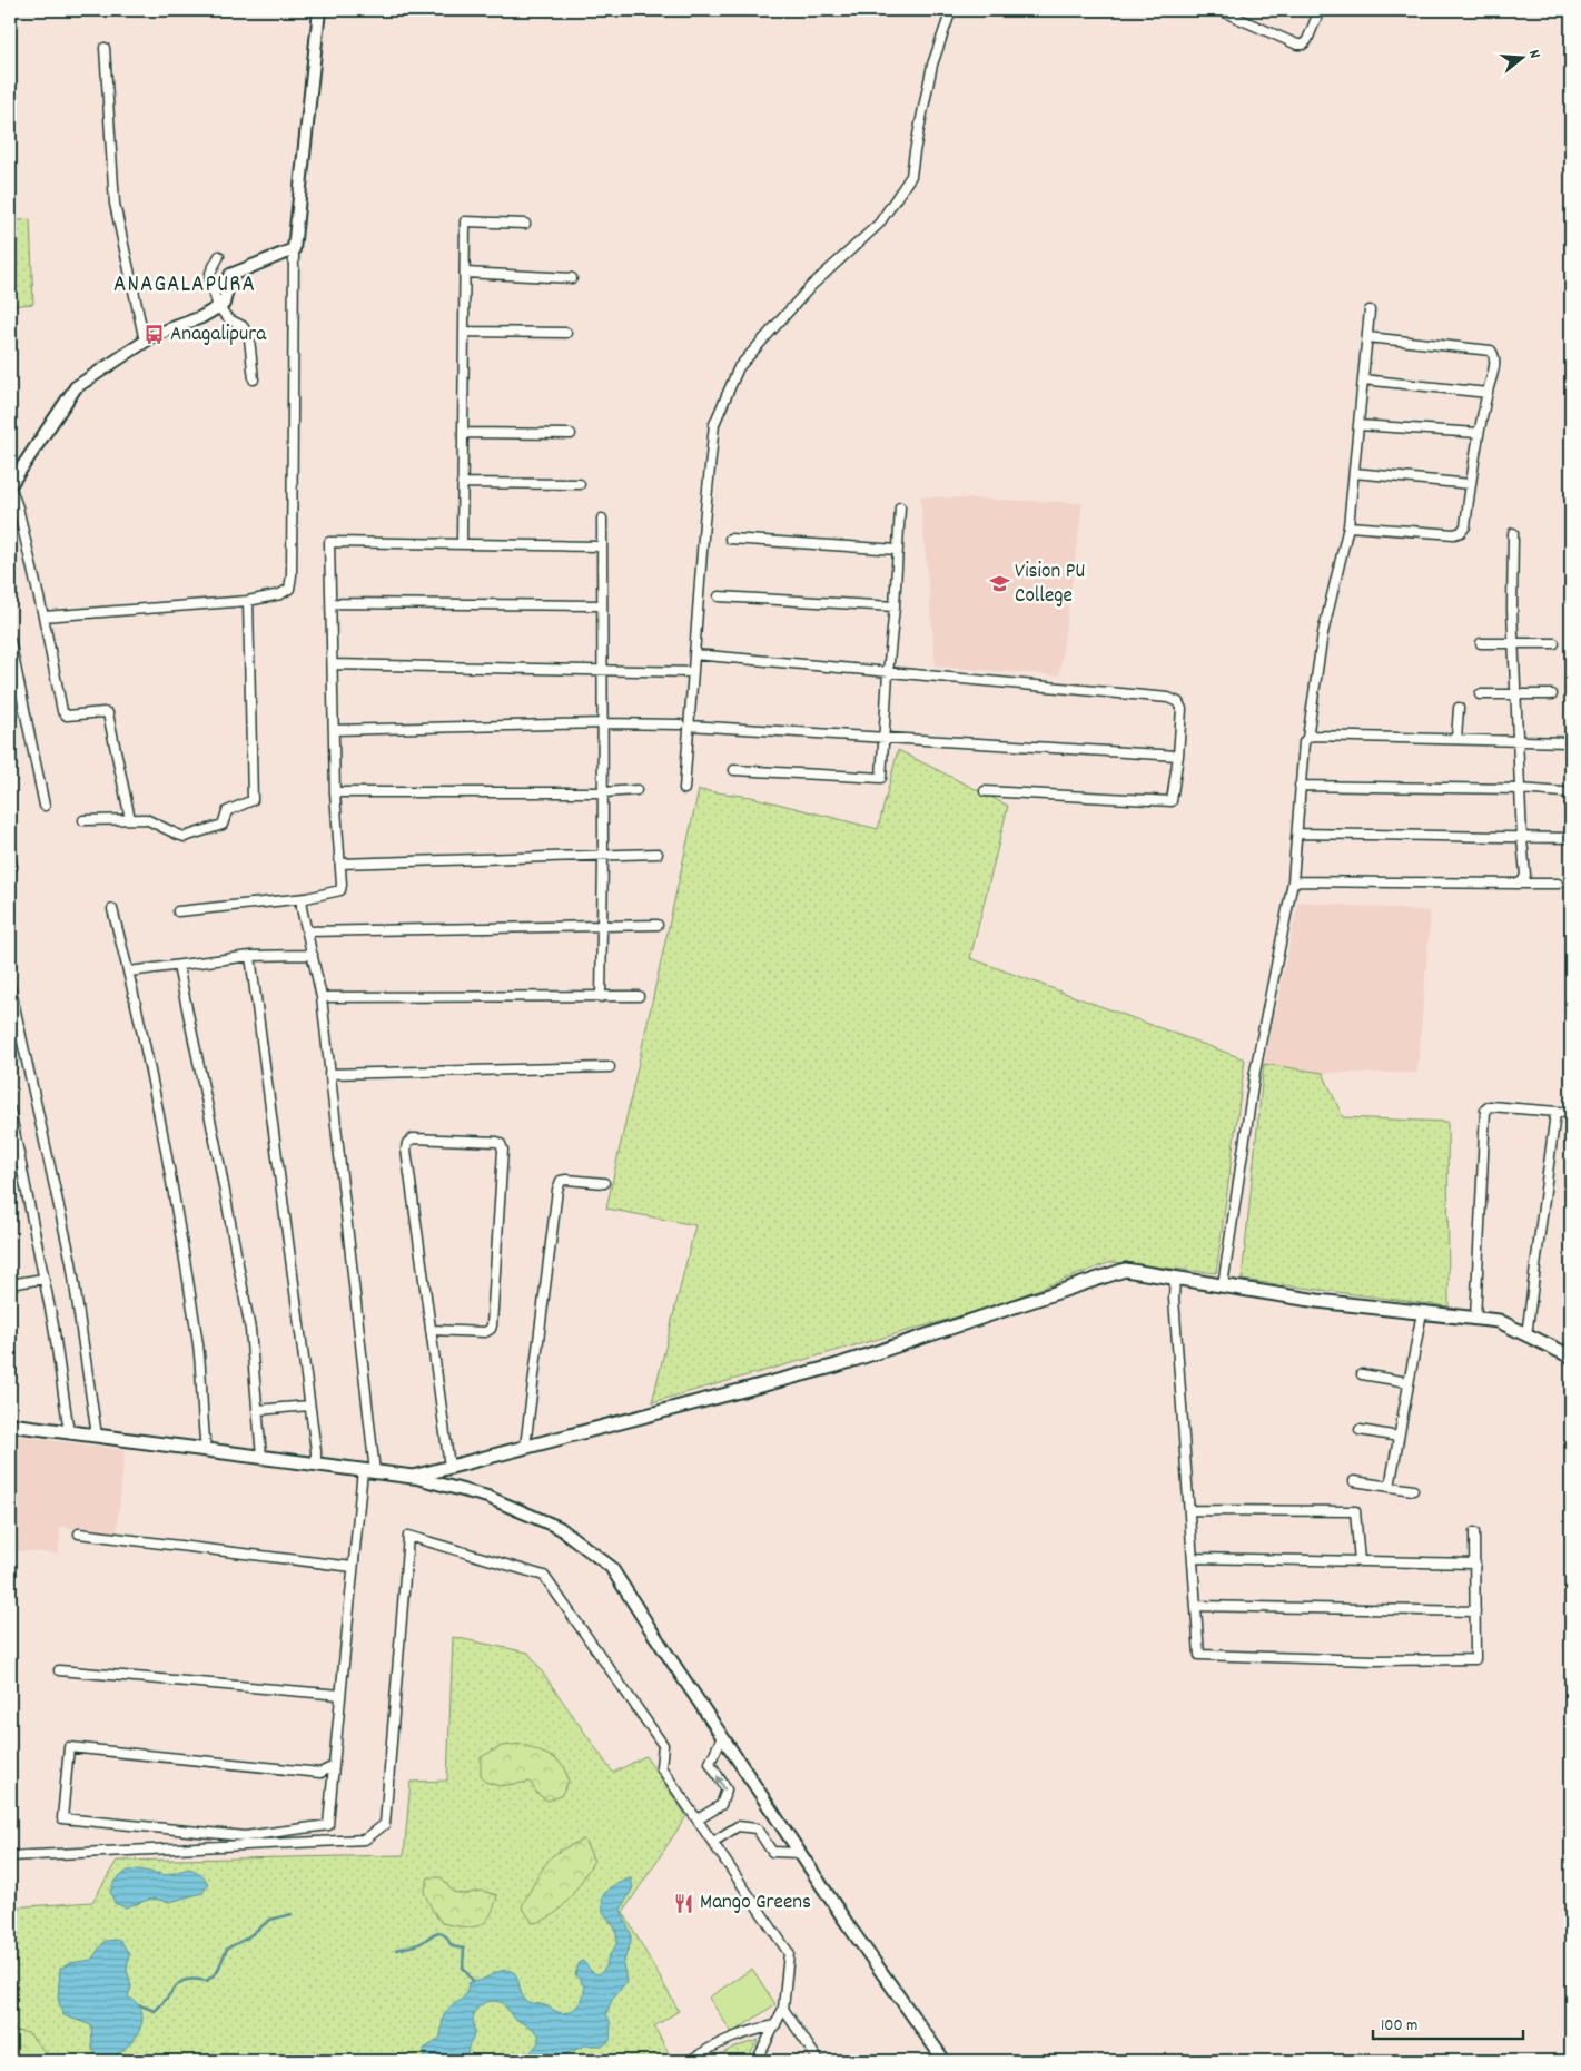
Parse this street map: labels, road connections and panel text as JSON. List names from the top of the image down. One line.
{"districts":["ANAGALAPURA"],"places":{"bus stop":["Anagalipura"],"school or university":["Vision PU College"],"restaurant":["Mango Greens"]},"scale_bar":"100 m","north":"right"}
